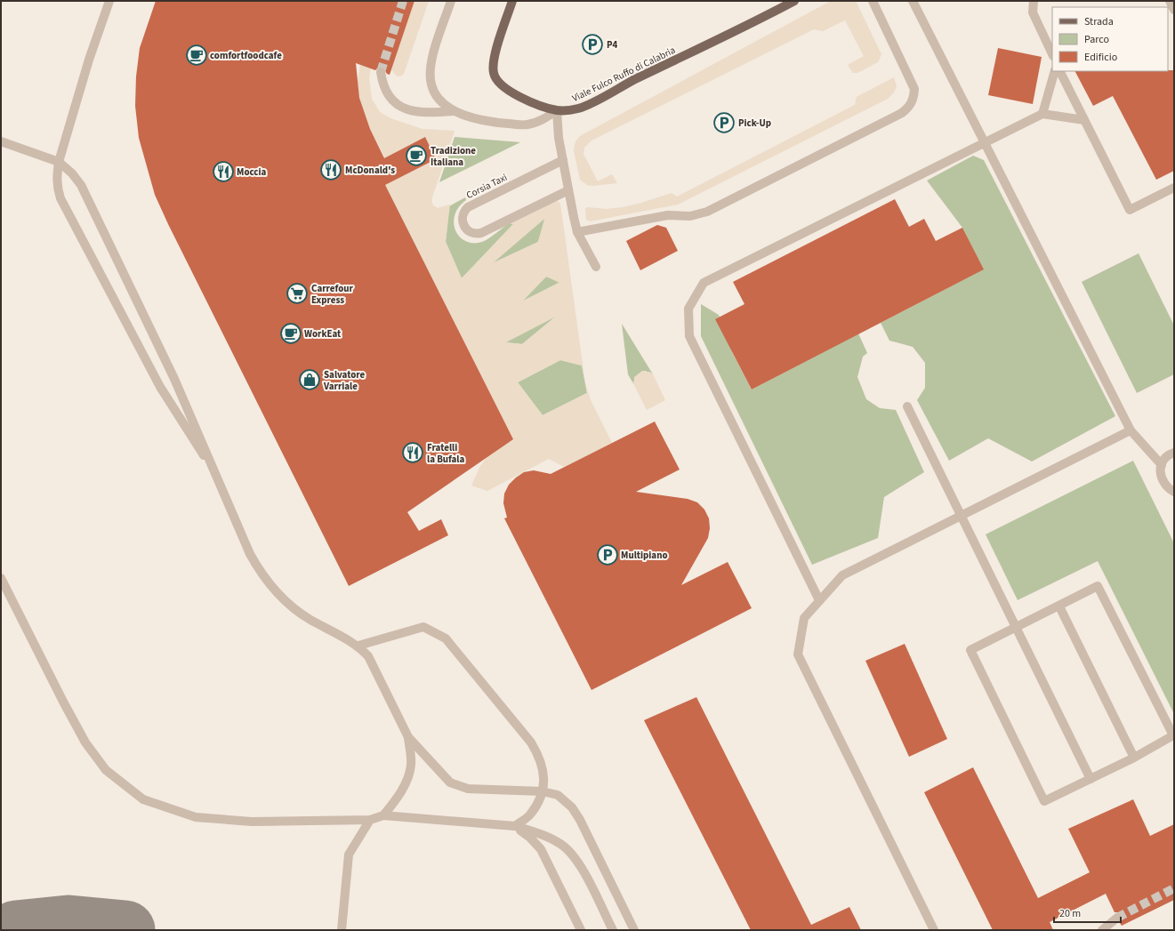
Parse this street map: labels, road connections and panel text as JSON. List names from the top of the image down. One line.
{"streets":{"main road":["Viale Fulco Ruffo di Calabria"],"lane":["Corsia Taxi"]},"places":{"parking":["P4","Pick-Up","Multipiano"],"cafe":["comfortfoodcafe","Tradizione Italiana","WorkEat"],"restaurant":["McDonald's","Moccia","Fratelli la Bufala"],"supermarket":["Carrefour Express"],"shop":["Salvatore Varriale"]},"legend":["Strada","Parco","Edificio"],"scale_bar":"20 m"}
